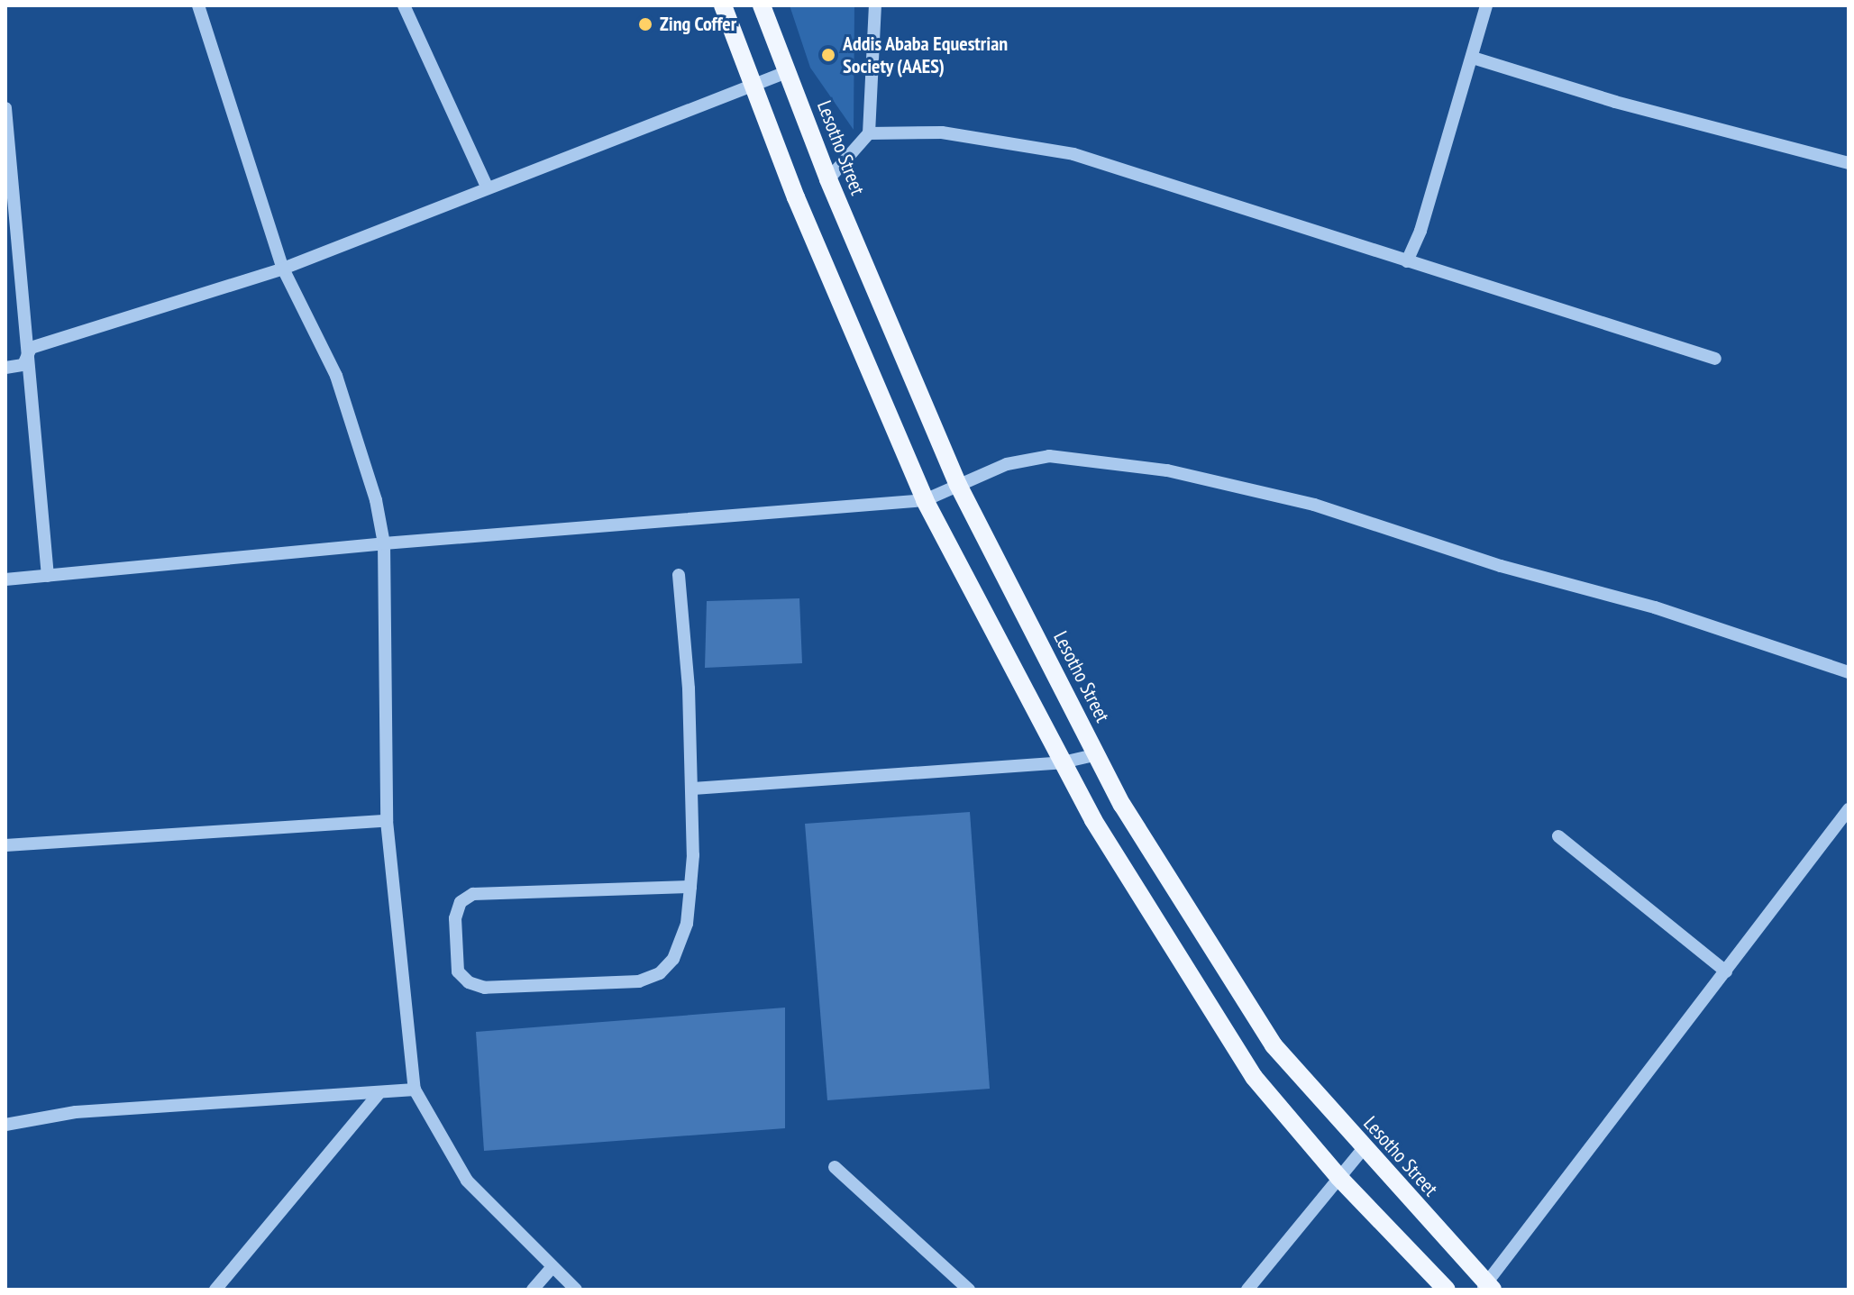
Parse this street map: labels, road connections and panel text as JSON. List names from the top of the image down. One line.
{"streets":{"main road":["Lesotho Street"]},"places":["Zing Coffer","Addis Ababa Equestrian Society (AAES)"]}
